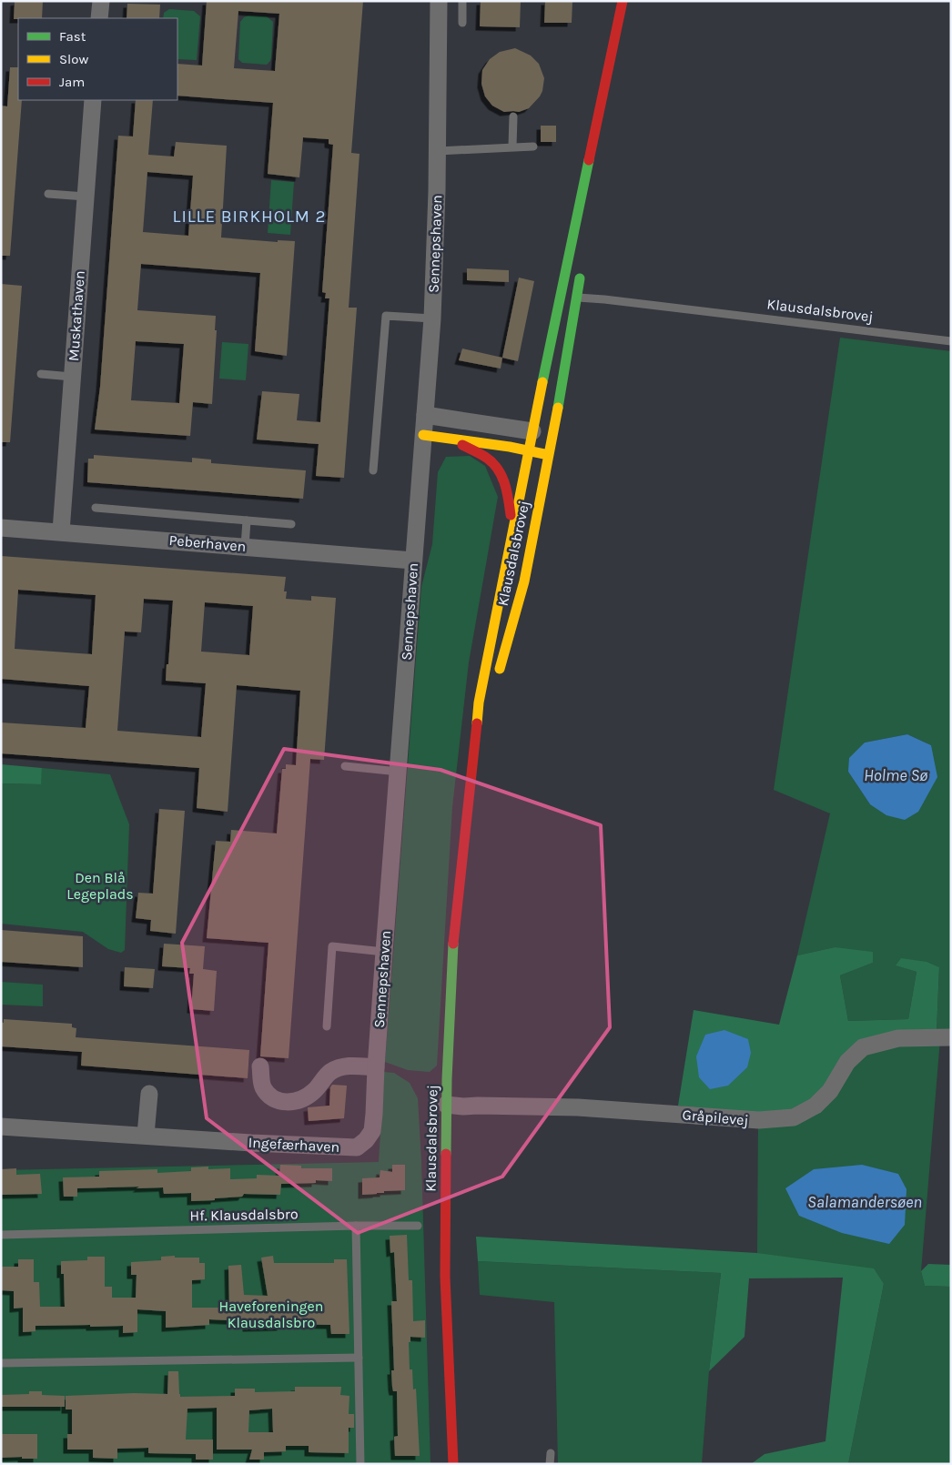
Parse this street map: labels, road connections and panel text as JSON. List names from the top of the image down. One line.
{"streets":{"street":["Sennepshaven","Klausdalsbrovej","Muskathaven","Peberhaven","Gråpilevej","Ingefærhaven"],"lane":["Hf. Klausdalsbro"]},"crossings":[["Sennepshaven","Peberhaven"],["Sennepshaven","Ingefærhaven"],["Klausdalsbrovej","Gråpilevej"],["Muskathaven","Peberhaven"]],"districts":["LILLE BIRKHOLM 2"],"water":["Holme Sø","Salamandersøen"],"parks":["Den Blå Legeplads","Haveforeningen Klausdalsbro"],"legend":["Fast","Slow","Jam"]}
